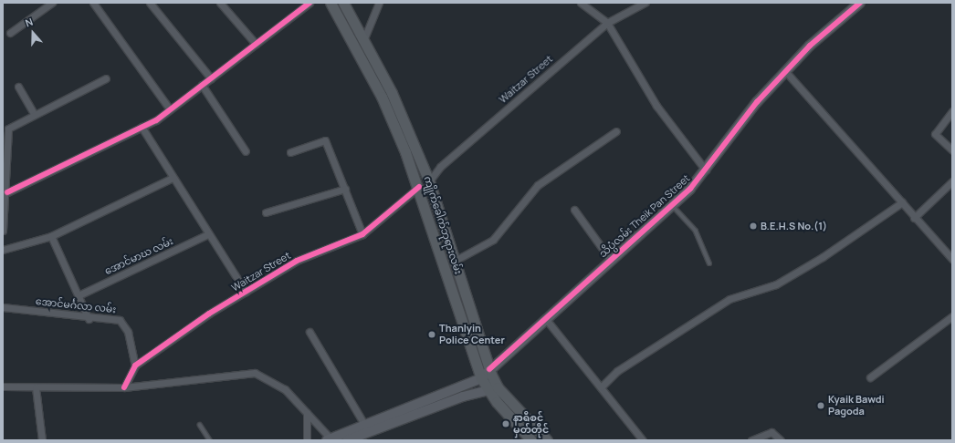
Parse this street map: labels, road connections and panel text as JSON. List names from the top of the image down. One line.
{"streets":{"main road":["ကျိုက်ခေါက်ဘုရားလမ်း"],"street":["Waitzar Street","သိပ္ပံလမ်း Theik Pan Street","အောင်မာဃ လမ်း","အောင်မင်္ဂလာ လမ်း"]},"crossings":[["Waitzar Street","ကျိုက်ခေါက်ဘုရားလမ်း"],["Waitzar Street","အောင်မင်္ဂလာ လမ်း"],["သိပ္ပံလမ်း Theik Pan Street","ကျိုက်ခေါက်ဘုရားလမ်း"]],"places":["B.E.H.S No.(1)","Thanlyin Police Center","Kyaik Bawdi Pagoda","နာရီစင် မှတ်တိုင်"],"north":"top"}
